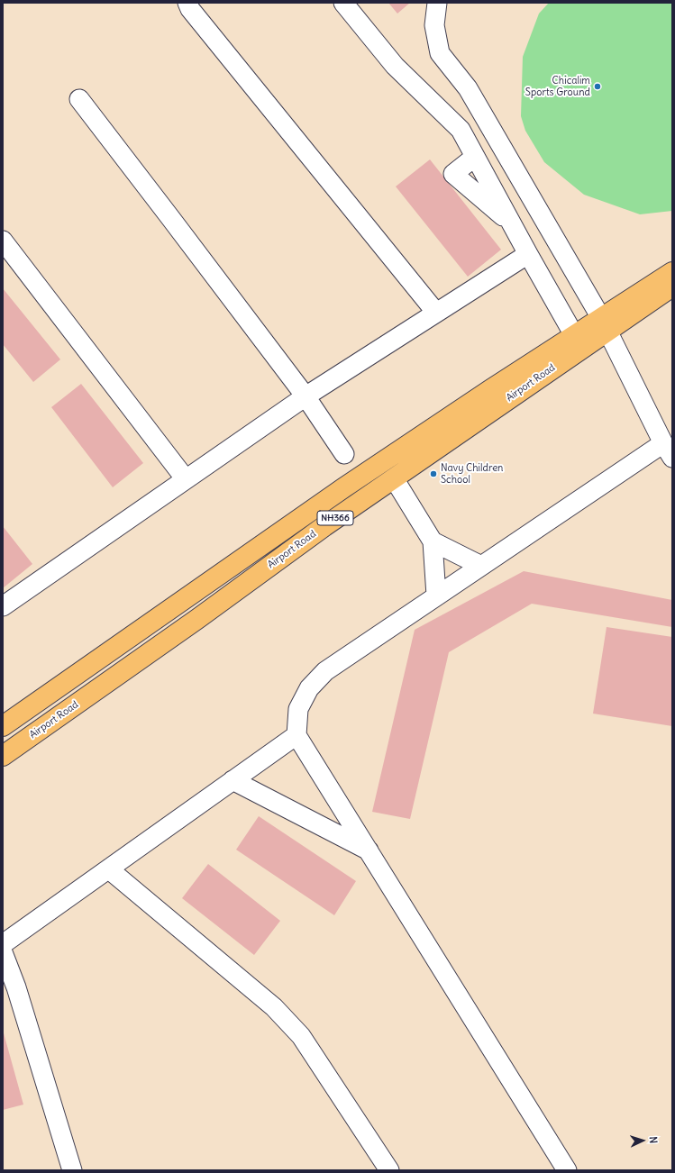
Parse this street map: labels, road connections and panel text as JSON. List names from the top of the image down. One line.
{"streets":{"highway":["Airport Road","NH366"]},"places":["Chicalim Sports Ground","Navy Children School"],"north":"right"}
